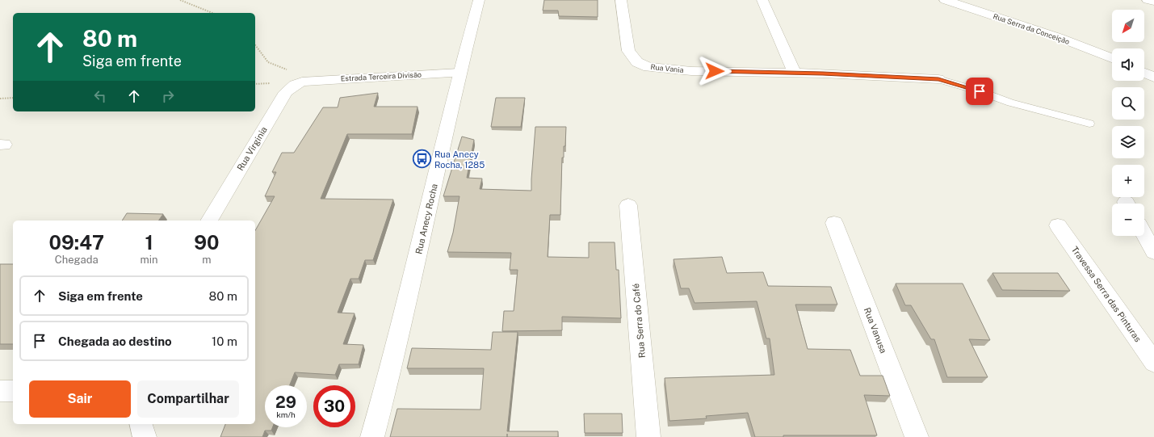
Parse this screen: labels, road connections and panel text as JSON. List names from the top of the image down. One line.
{"streets":{"street":["Rua Serra da Conceição","Rua Vania","Estrada Terceira Divisão","Rua Virginia","Rua Anecy Rocha","Travessa Serra das Pinturas","Rua Serra do Café","Rua Vanusa"]},"crossings":[["Estrada Terceira Divisão","Rua Virginia"],["Estrada Terceira Divisão","Rua Anecy Rocha"]],"places":{"bus stop":["Rua Anecy Rocha, 1285"]},"north":"bottom left","page":{"map_buttons":["+","−"],"turn":["80 m","Siga em frente"],"eta":["09:47","Chegada","1","min","90","m"],"list":[{"name":"Siga em frente","value":"80 m"},{"name":"Chegada ao destino","value":"10 m"}],"buttons":["Sair","Compartilhar"],"speed":"29 km/h","limit":"30"}}
